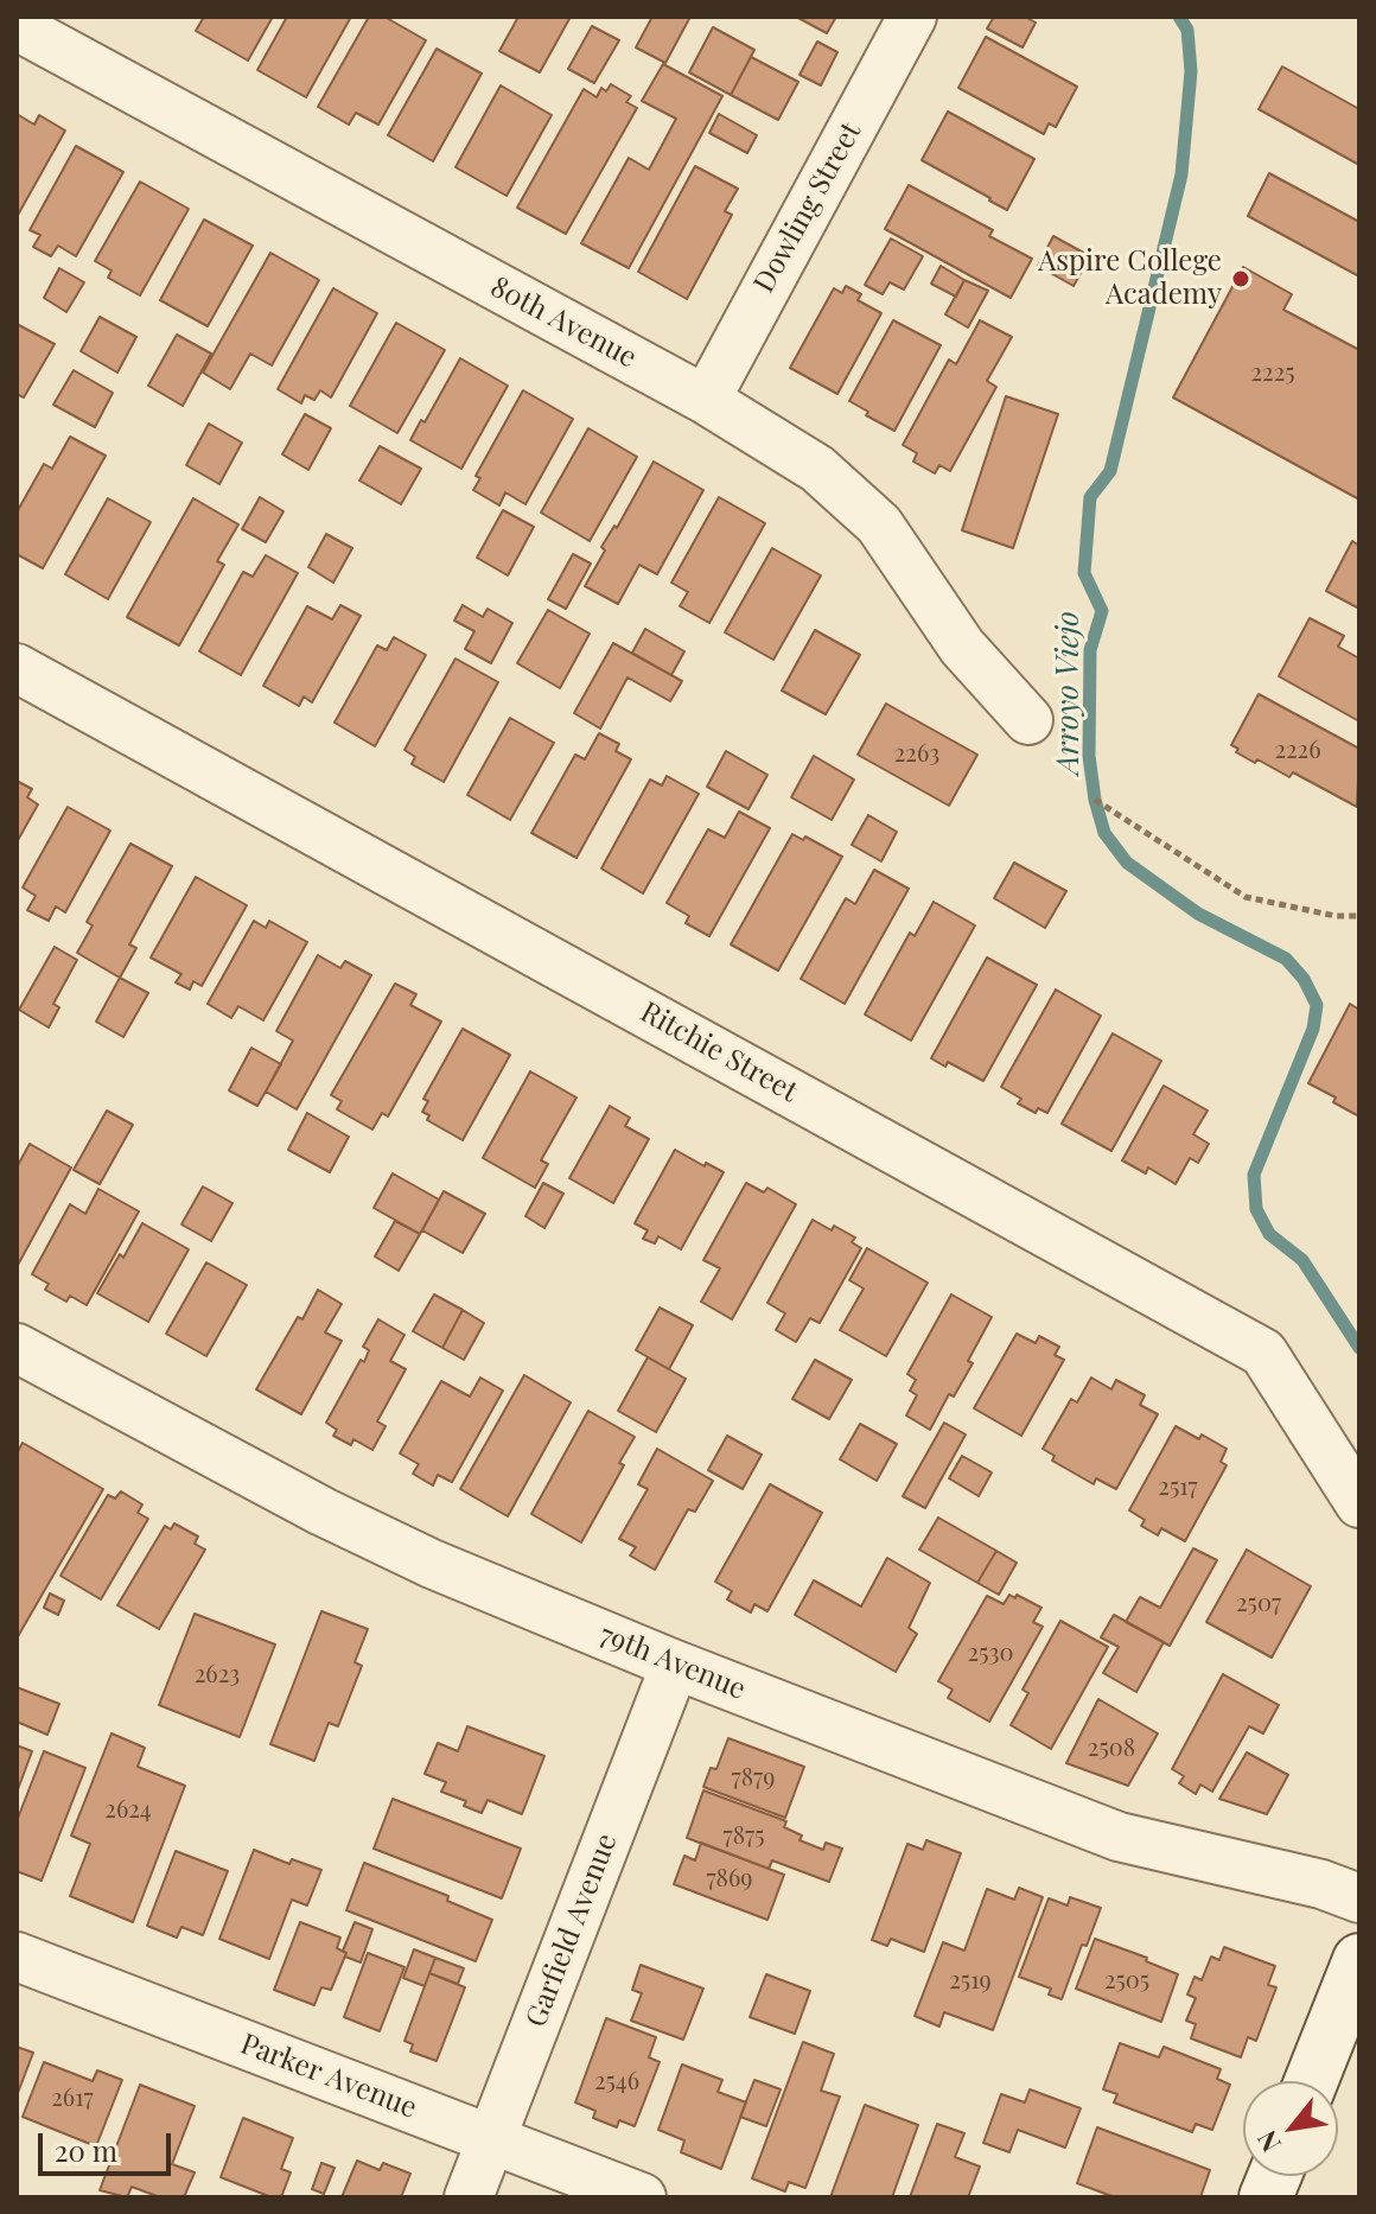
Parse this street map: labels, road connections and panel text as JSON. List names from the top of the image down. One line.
{"streets":{"street":["Dowling Street","80th Avenue","Ritchie Street","79th Avenue","Garfield Avenue","Parker Avenue"]},"crossings":[["Dowling Street","80th Avenue"],["79th Avenue","Garfield Avenue"],["Garfield Avenue","Parker Avenue"]],"water":["Arroyo Viejo"],"places":["Aspire College Academy"],"house_numbers":["2225","2226","2263","2517","2507","2530","2623","2508","7879","2624","7875","7869","2519","2505","2546","2617"],"scale_bar":"20 m","north":"bottom left"}
